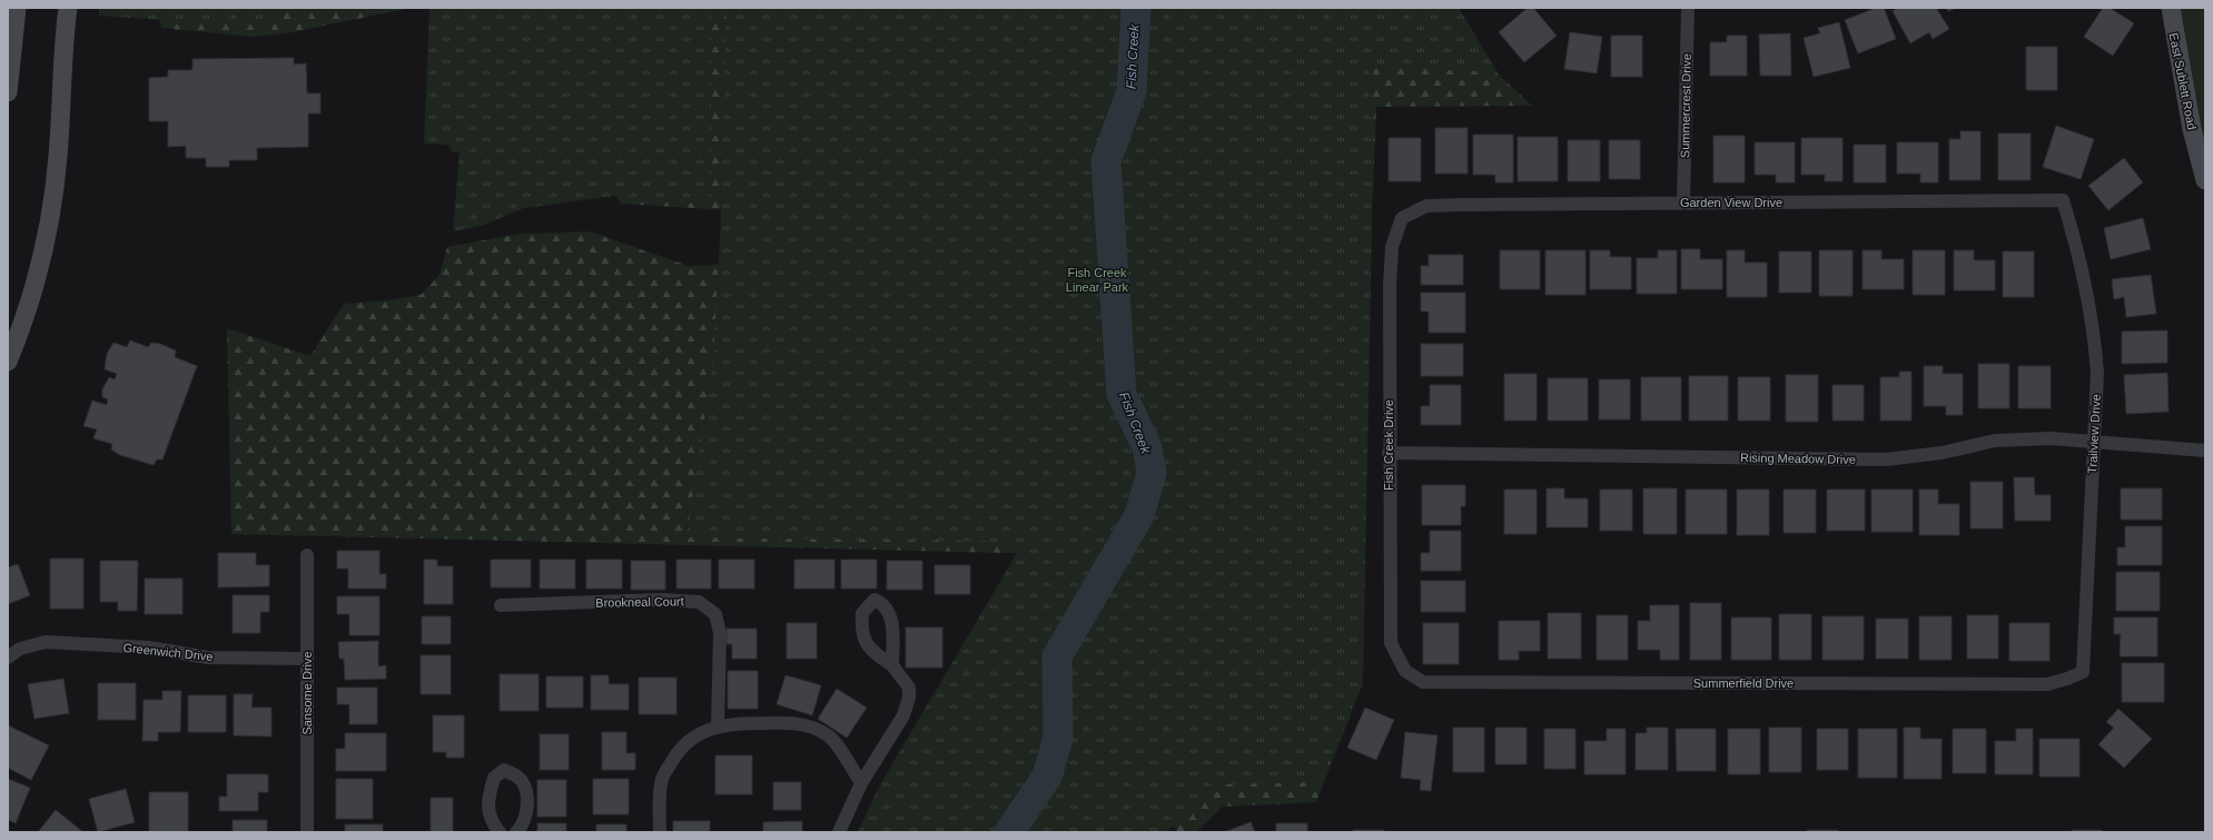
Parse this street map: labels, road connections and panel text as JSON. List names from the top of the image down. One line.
{"streets":{"main road":["East Sublett Road"],"street":["Summercrest Drive","Garden View Drive","Trailview Drive","Fish Creek Drive","Rising Meadow Drive","Brookneal Court","Greenwich Drive","Summerfield Drive","Sansome Drive"]},"crossings":[["Summercrest Drive","Garden View Drive"],["Garden View Drive","Trailview Drive"],["Garden View Drive","Fish Creek Drive"],["Trailview Drive","Rising Meadow Drive"],["Trailview Drive","Summerfield Drive"],["Fish Creek Drive","Rising Meadow Drive"],["Fish Creek Drive","Summerfield Drive"],["Greenwich Drive","Sansome Drive"]],"water":["Fish Creek"],"parks":["Fish Creek Linear Park"]}
